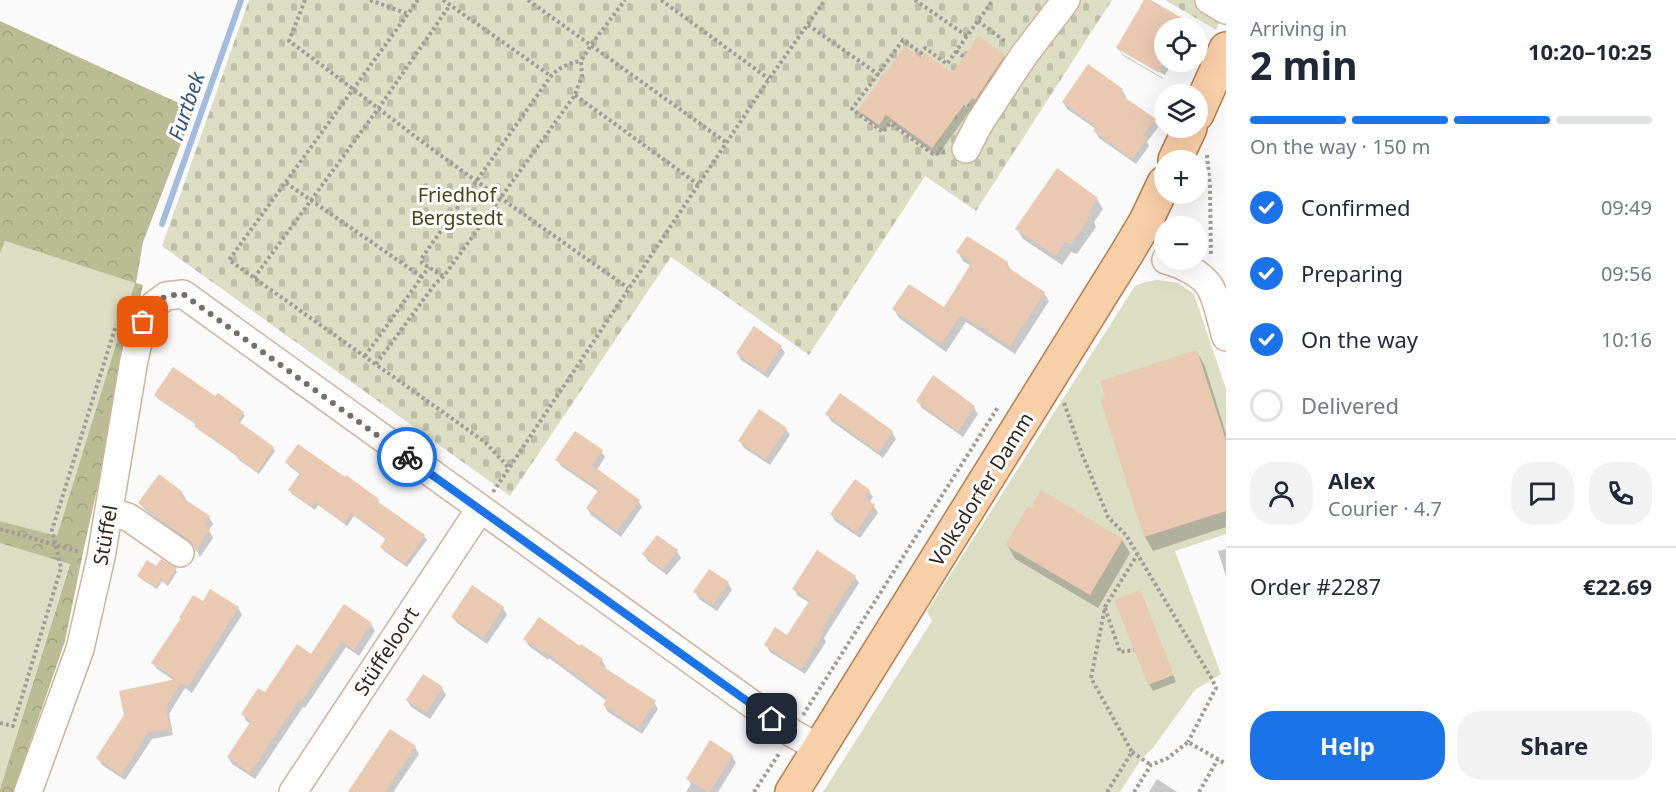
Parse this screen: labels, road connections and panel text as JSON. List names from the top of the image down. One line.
{"streets":{"main road":["Volksdorfer Damm"],"street":["Stüffel","Stüffeloort"]},"crossings":[["Stüffel","Stüffeloort"]],"water":["Furtbek"],"parks":["Friedhof Bergstedt"],"page":{"heading":["2 min","Arriving in","10:20–10:25"],"panel":["Alex","Courier · 4.7","Order #2287","€22.69"],"map_buttons":["+","−"],"bar":"On the way · 150 m","list":[["Confirmed","09:49"],["Preparing","09:56"],["On the way","10:16"],"Delivered"],"buttons":["Help","Share"]}}
